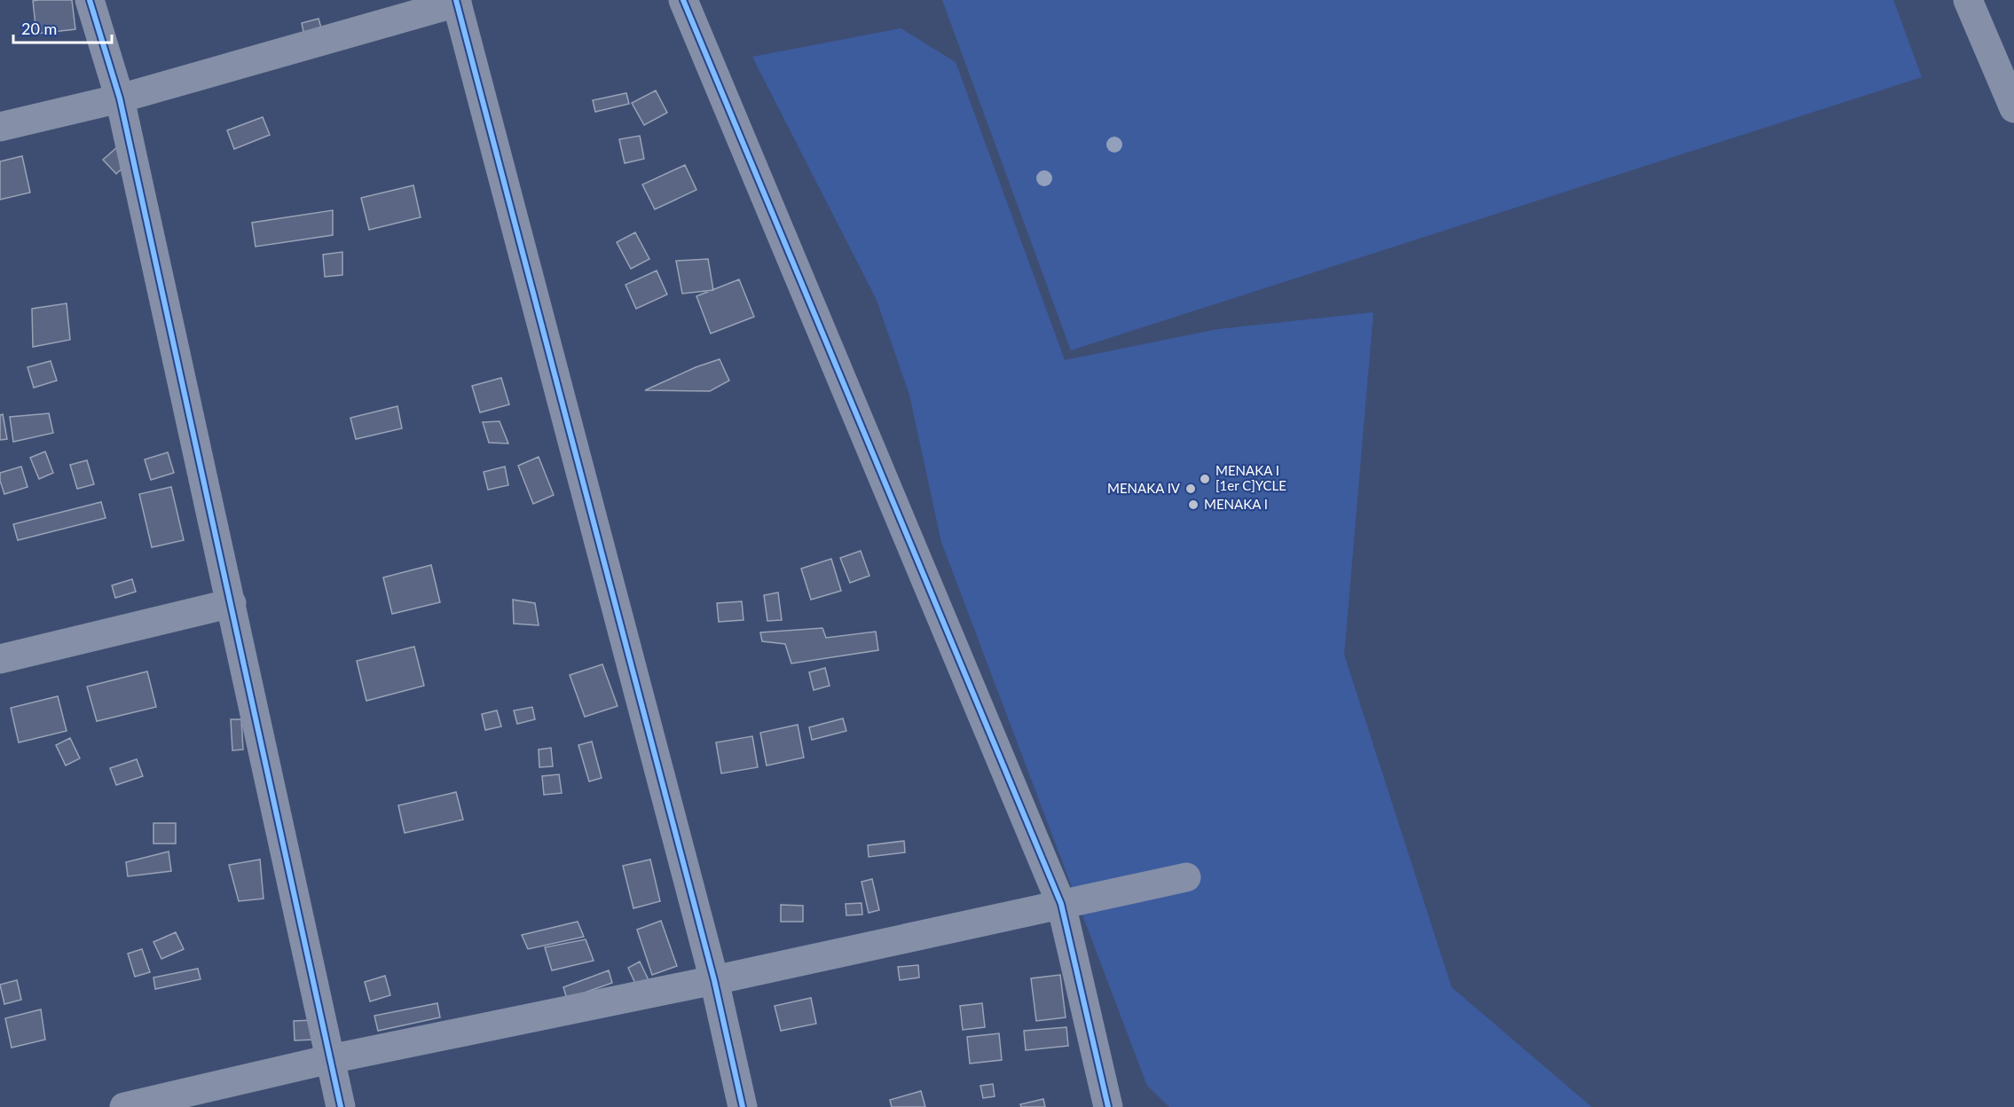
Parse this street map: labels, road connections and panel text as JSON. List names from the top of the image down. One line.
{"places":["MENAKA I [1er C]YCLE","MENAKA IV","MENAKA I"],"scale_bar":"20 m"}
